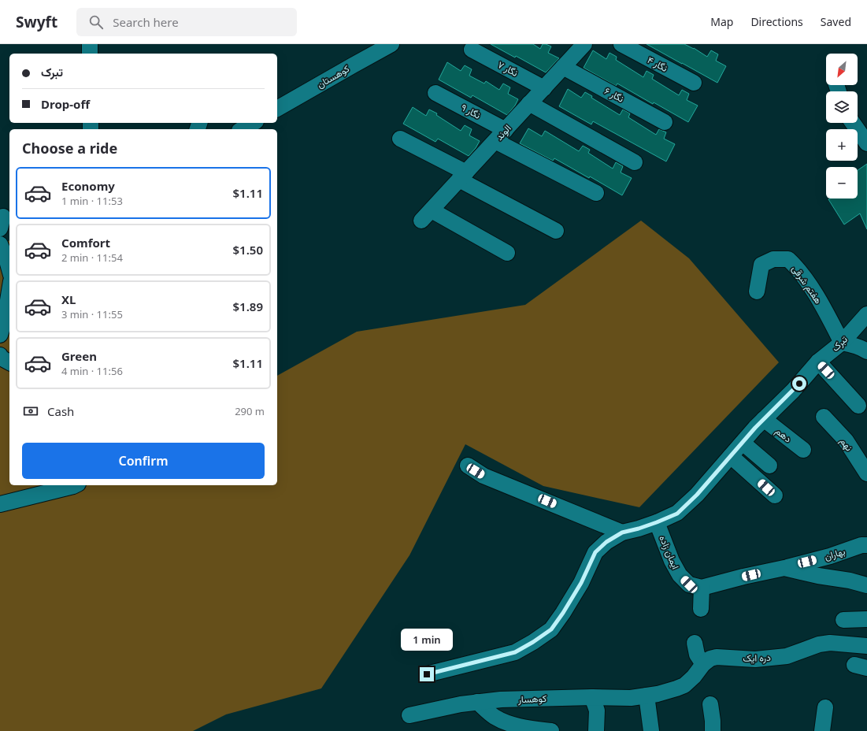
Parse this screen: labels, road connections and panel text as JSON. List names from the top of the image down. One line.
{"streets":{"street":["نگار ۴","نگار ۷","کوهستان","نگار ۶","نگار ۹","الوند","هفتم شرقی","تبرک","دهم","نهم","ایمان زاده","بهاران","دره ایک","کوهسار"]},"crossings":[["نگار ۷","الوند"],["نگار ۶","الوند"],["نگار ۹","الوند"],["هفتم شرقی","تبرک"],["تبرک","دهم"],["تبرک","ایمان زاده"]],"north":"bottom left","page":{"header":"Swyft","search":"Search here","nav":["Map","Directions","Saved"],"map_buttons":["+","−"],"banner":["تبرک","Drop-off"],"heading":"Choose a ride","list":[{"name":"Economy","note":"1 min · 11:53","value":"$1.11"},{"name":"Comfort","note":"2 min · 11:54","value":"$1.50"},{"name":"XL","note":"3 min · 11:55","value":"$1.89"},{"name":"Green","note":"4 min · 11:56","value":"$1.11"}],"pay":["Cash","290 m"],"buttons":"Confirm","bubble":"1 min"}}
